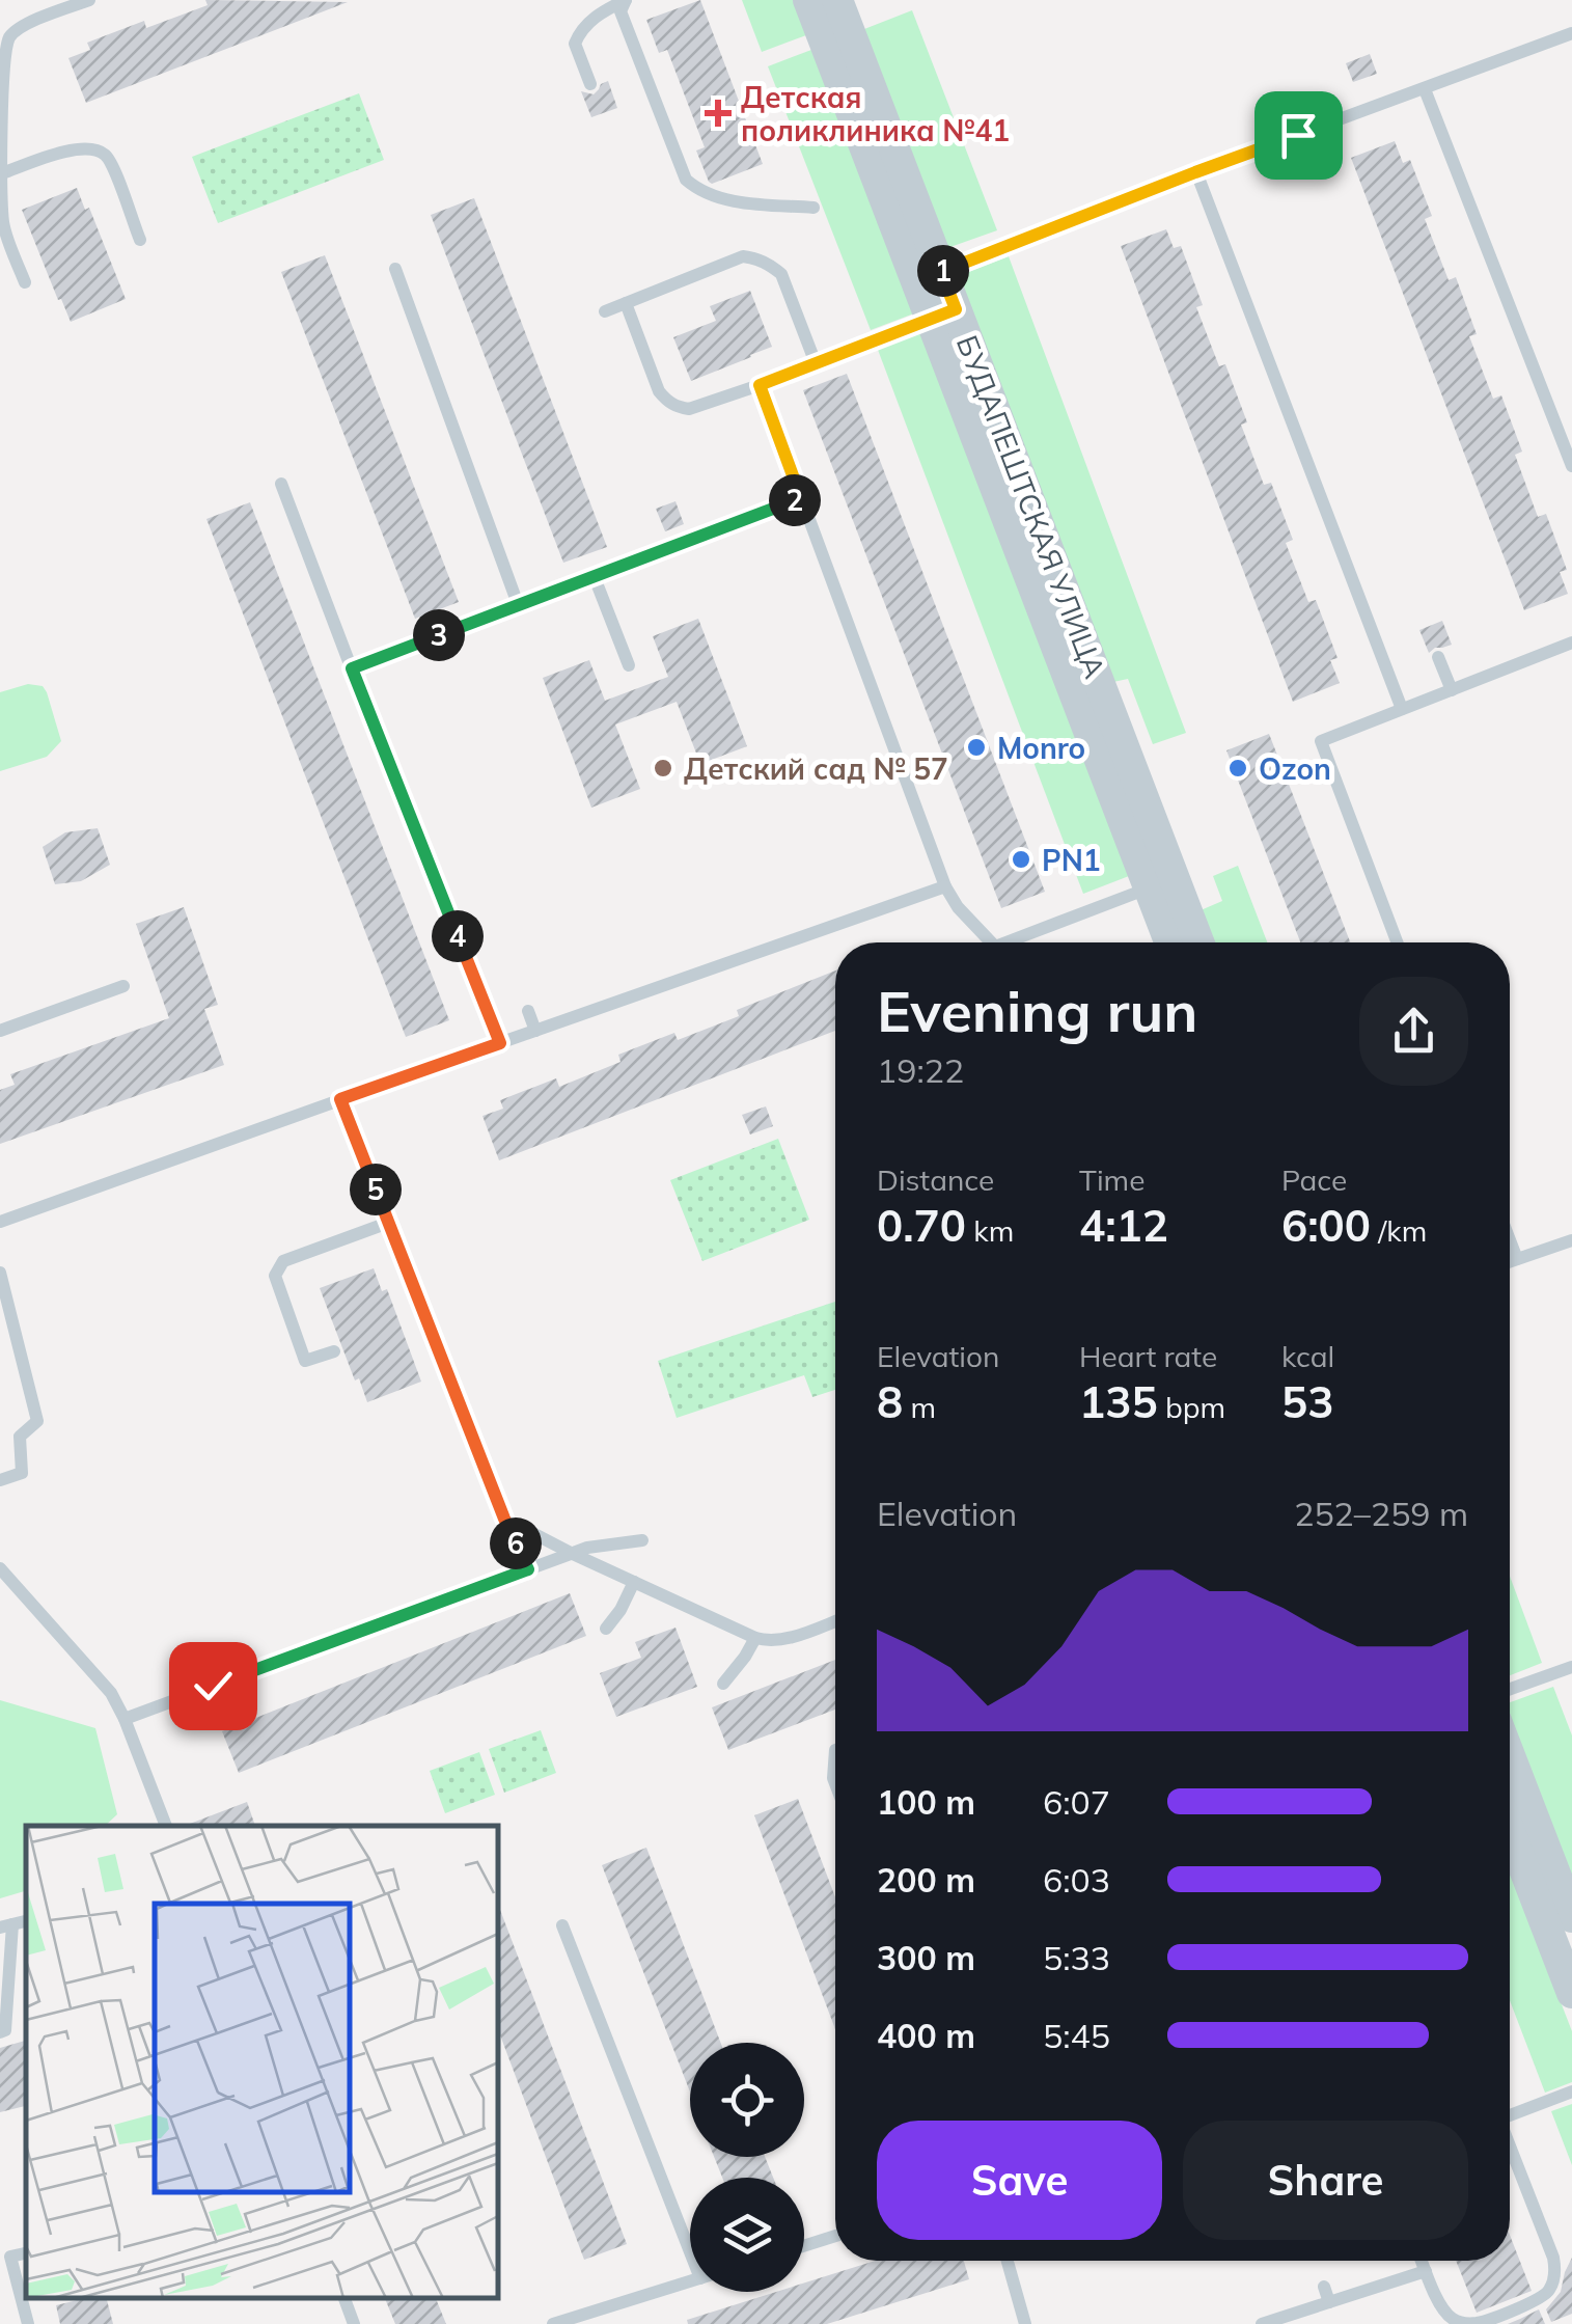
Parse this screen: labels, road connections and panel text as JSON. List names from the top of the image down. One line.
{"streets":{"street":["БУДАПЕШТСКАЯ УЛИЦА"]},"places":{"health":["Детская поликлиника №41"],"other":["Monro","Детский сад № 57","Ozon","PN1"]},"page":{"pins":["1","2","3","4","5","6"],"heading":["Evening run","19:22"],"stats":[["Distance","0.70 km"],["Time","4:12"],["Pace","6:00 /km"],["Elevation","8 m"],["Heart rate","135 bpm"],["kcal","53"]],"chart":["Elevation","252–259 m"],"list":[{"name":"100 m","note":"6:07"},{"name":"200 m","note":"6:03"},{"name":"300 m","note":"5:33"},{"name":"400 m","note":"5:45"}],"buttons":["Save","Share"]}}
